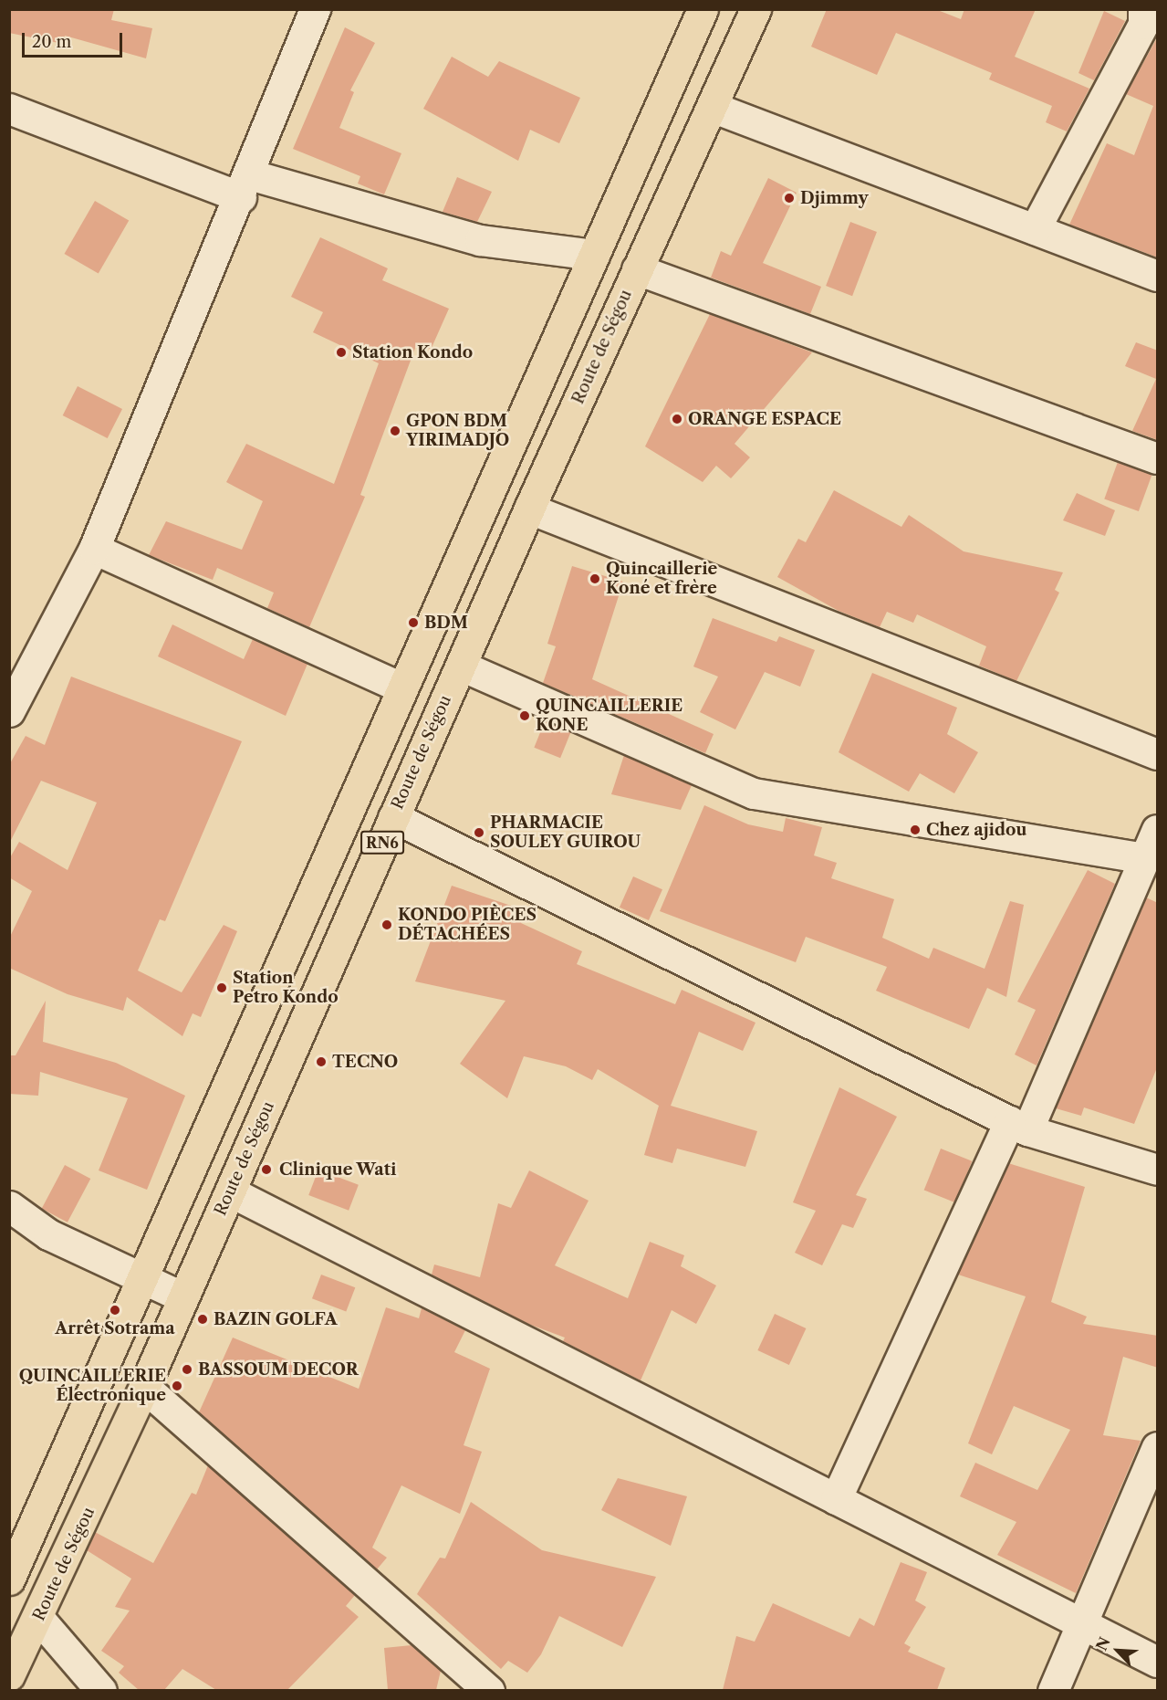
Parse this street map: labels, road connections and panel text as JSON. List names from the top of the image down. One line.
{"streets":{"highway":["Route de Ségou","RN6"]},"places":["Djimmy","Station Kondo","ORANGE ESPACE","GPON BDM YIRIMADJO","Quincaillerie Koné et frère","BDM","QUINCAILLERIE KONE","Chez ajidou","PHARMACIE SOULEY GUIROU","KONDO PIÈCES DÉTACHÉES","Station Petro Kondo","TECNO","Clinique Wati","Arrêt Sotrama","BAZIN GOLFA","BASSOUM DECOR","QUINCAILLERIE Électronique"],"scale_bar":"20 m","north":"top left"}
